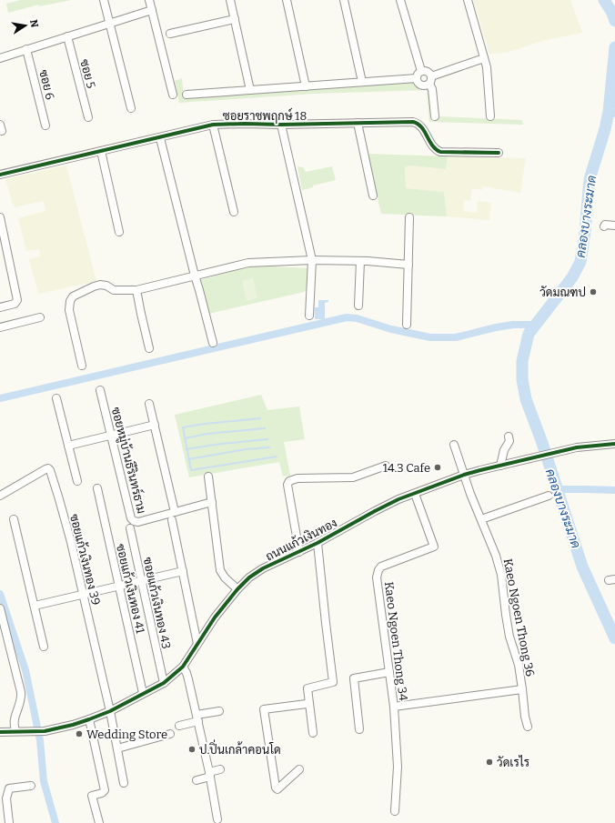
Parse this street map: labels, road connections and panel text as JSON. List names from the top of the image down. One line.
{"streets":{"street":["ซอย 5","ซอย 6","ซอยราชพฤกษ์ 18","ซอยหมู่บ้านธีรินทร์ธาม","ถนนแก้วเงินทอง","ซอยแก้วเงินทอง 39","ซอยแก้วเงินทอง 41","ซอยแก้วเงินทอง 43","Kaeo Ngoen Thong 36","Kaeo Ngoen Thong 34"]},"crossings":[["ถนนแก้วเงินทอง","ซอยแก้วเงินทอง 39"],["ถนนแก้วเงินทอง","ซอยแก้วเงินทอง 41"],["ถนนแก้วเงินทอง","ซอยแก้วเงินทอง 43"],["ถนนแก้วเงินทอง","Kaeo Ngoen Thong 36"],["ถนนแก้วเงินทอง","Kaeo Ngoen Thong 34"]],"water":["คลองบางระมาด"],"places":["วัดมณฑป","14.3 Cafe","Wedding Store","ป.ปิ่นเกล้าคอนโด","วัดเรไร"],"north":"right"}
